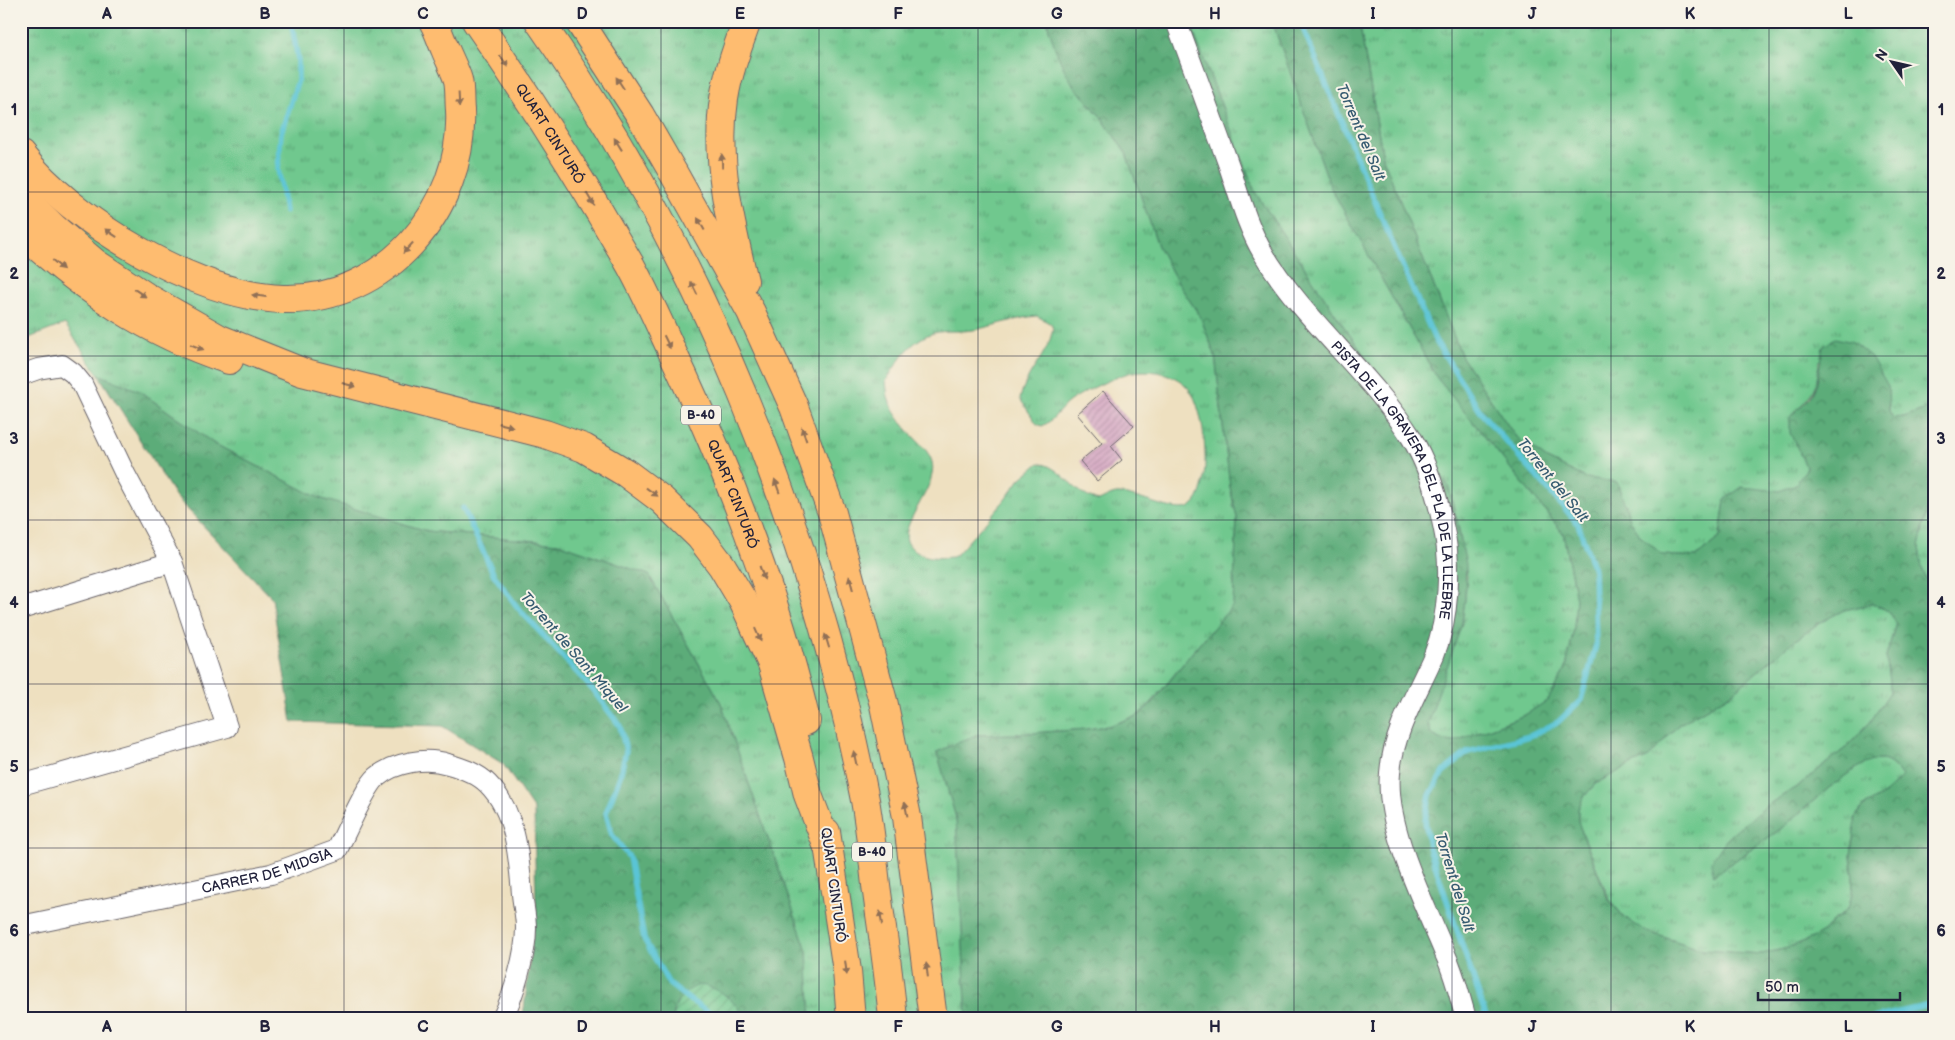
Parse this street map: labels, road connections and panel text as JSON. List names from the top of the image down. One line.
{"streets":{"highway":["QUART CINTURÓ","B-40"],"street":["PISTA DE LA GRAVERA DEL PLA DE LA LLEBRE","CARRER DE MIDGIA"]},"water":["Torrent del Salt","Torrent de Sant Miquel"],"scale_bar":"50 m","north":"top left","grid":{"columns":["A","B","C","D","E","F","G","H","I","J","K","L"],"rows":["1","2","3","4","5","6"]}}
